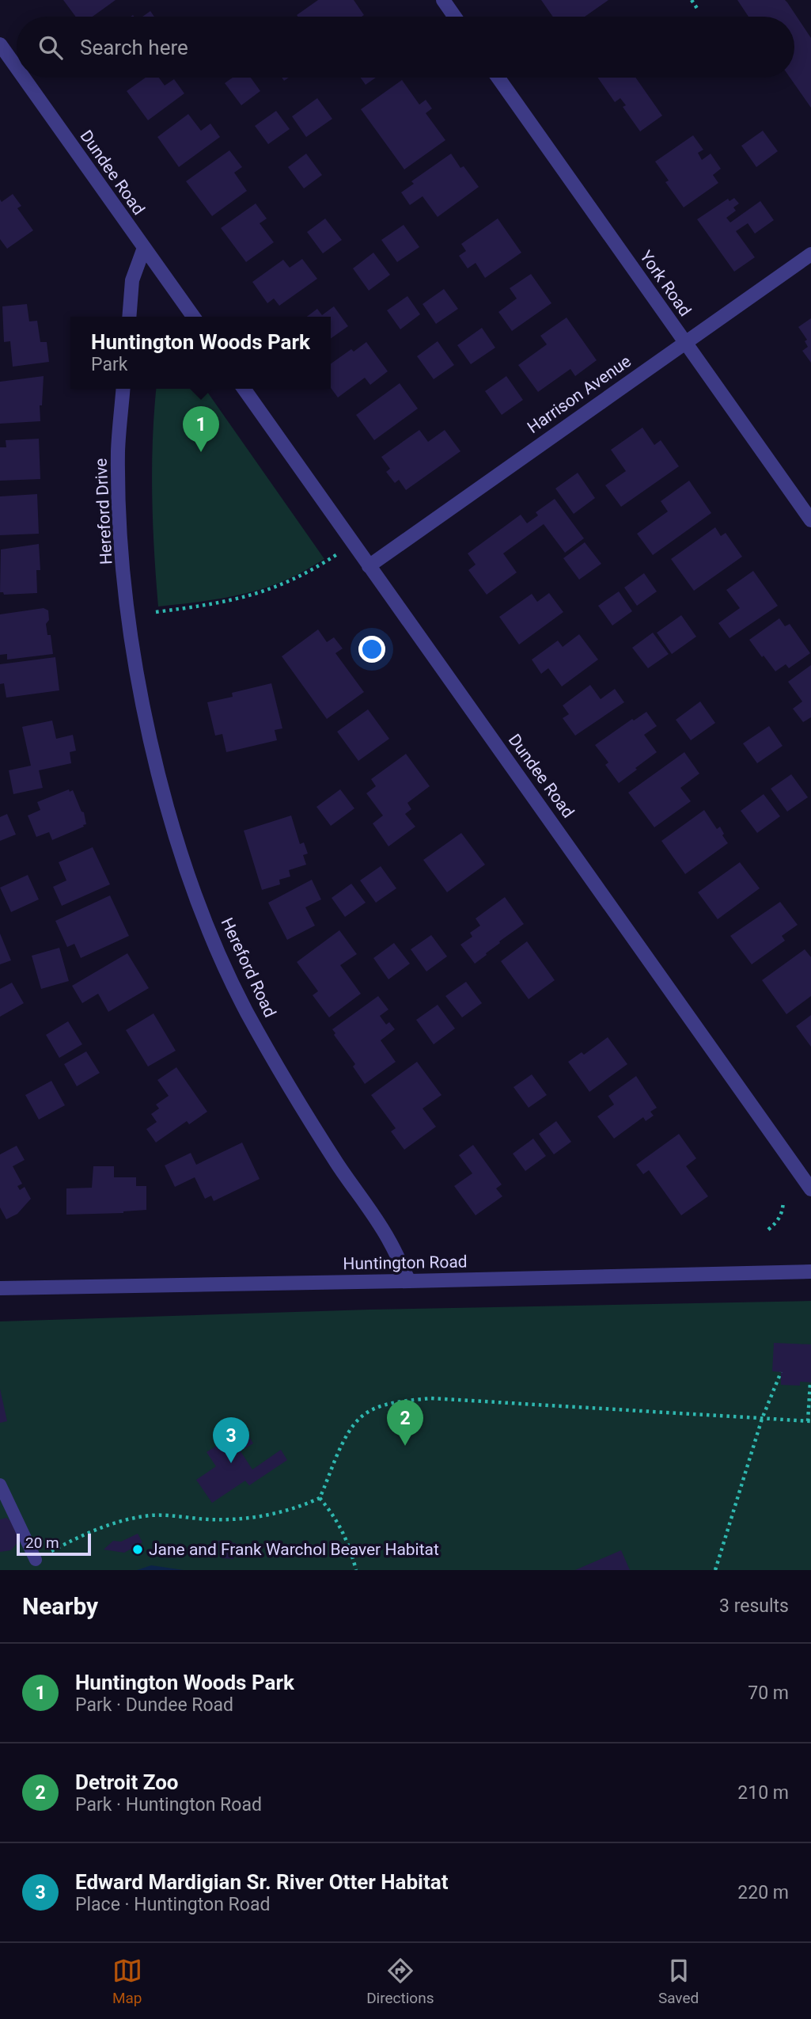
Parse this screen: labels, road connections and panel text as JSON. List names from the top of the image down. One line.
{"streets":{"street":["Dundee Road","York Road","Harrison Avenue","Hereford Drive","Hereford Road","Huntington Road"]},"crossings":[["Dundee Road","Harrison Avenue"],["York Road","Harrison Avenue"],["Hereford Drive","Hereford Road"],["Hereford Road","Huntington Road"]],"places":["Jane and Frank Warchol Beaver Habitat"],"scale_bar":"20 m","page":{"search":"Search here","popup":["Huntington Woods Park","Park"],"pins":["1","2","3"],"scale":"20 m","heading":["Nearby","3 results"],"list":[{"mark":"1","name":"Huntington Woods Park","note":"Park · Dundee Road","value":"70 m"},{"mark":"2","name":"Detroit Zoo","note":"Park · Huntington Road","value":"210 m"},{"mark":"3","name":"Edward Mardigian Sr. River Otter Habitat","note":"Place · Huntington Road","value":"220 m"}],"nav":["Map","Directions","Saved"]}}
